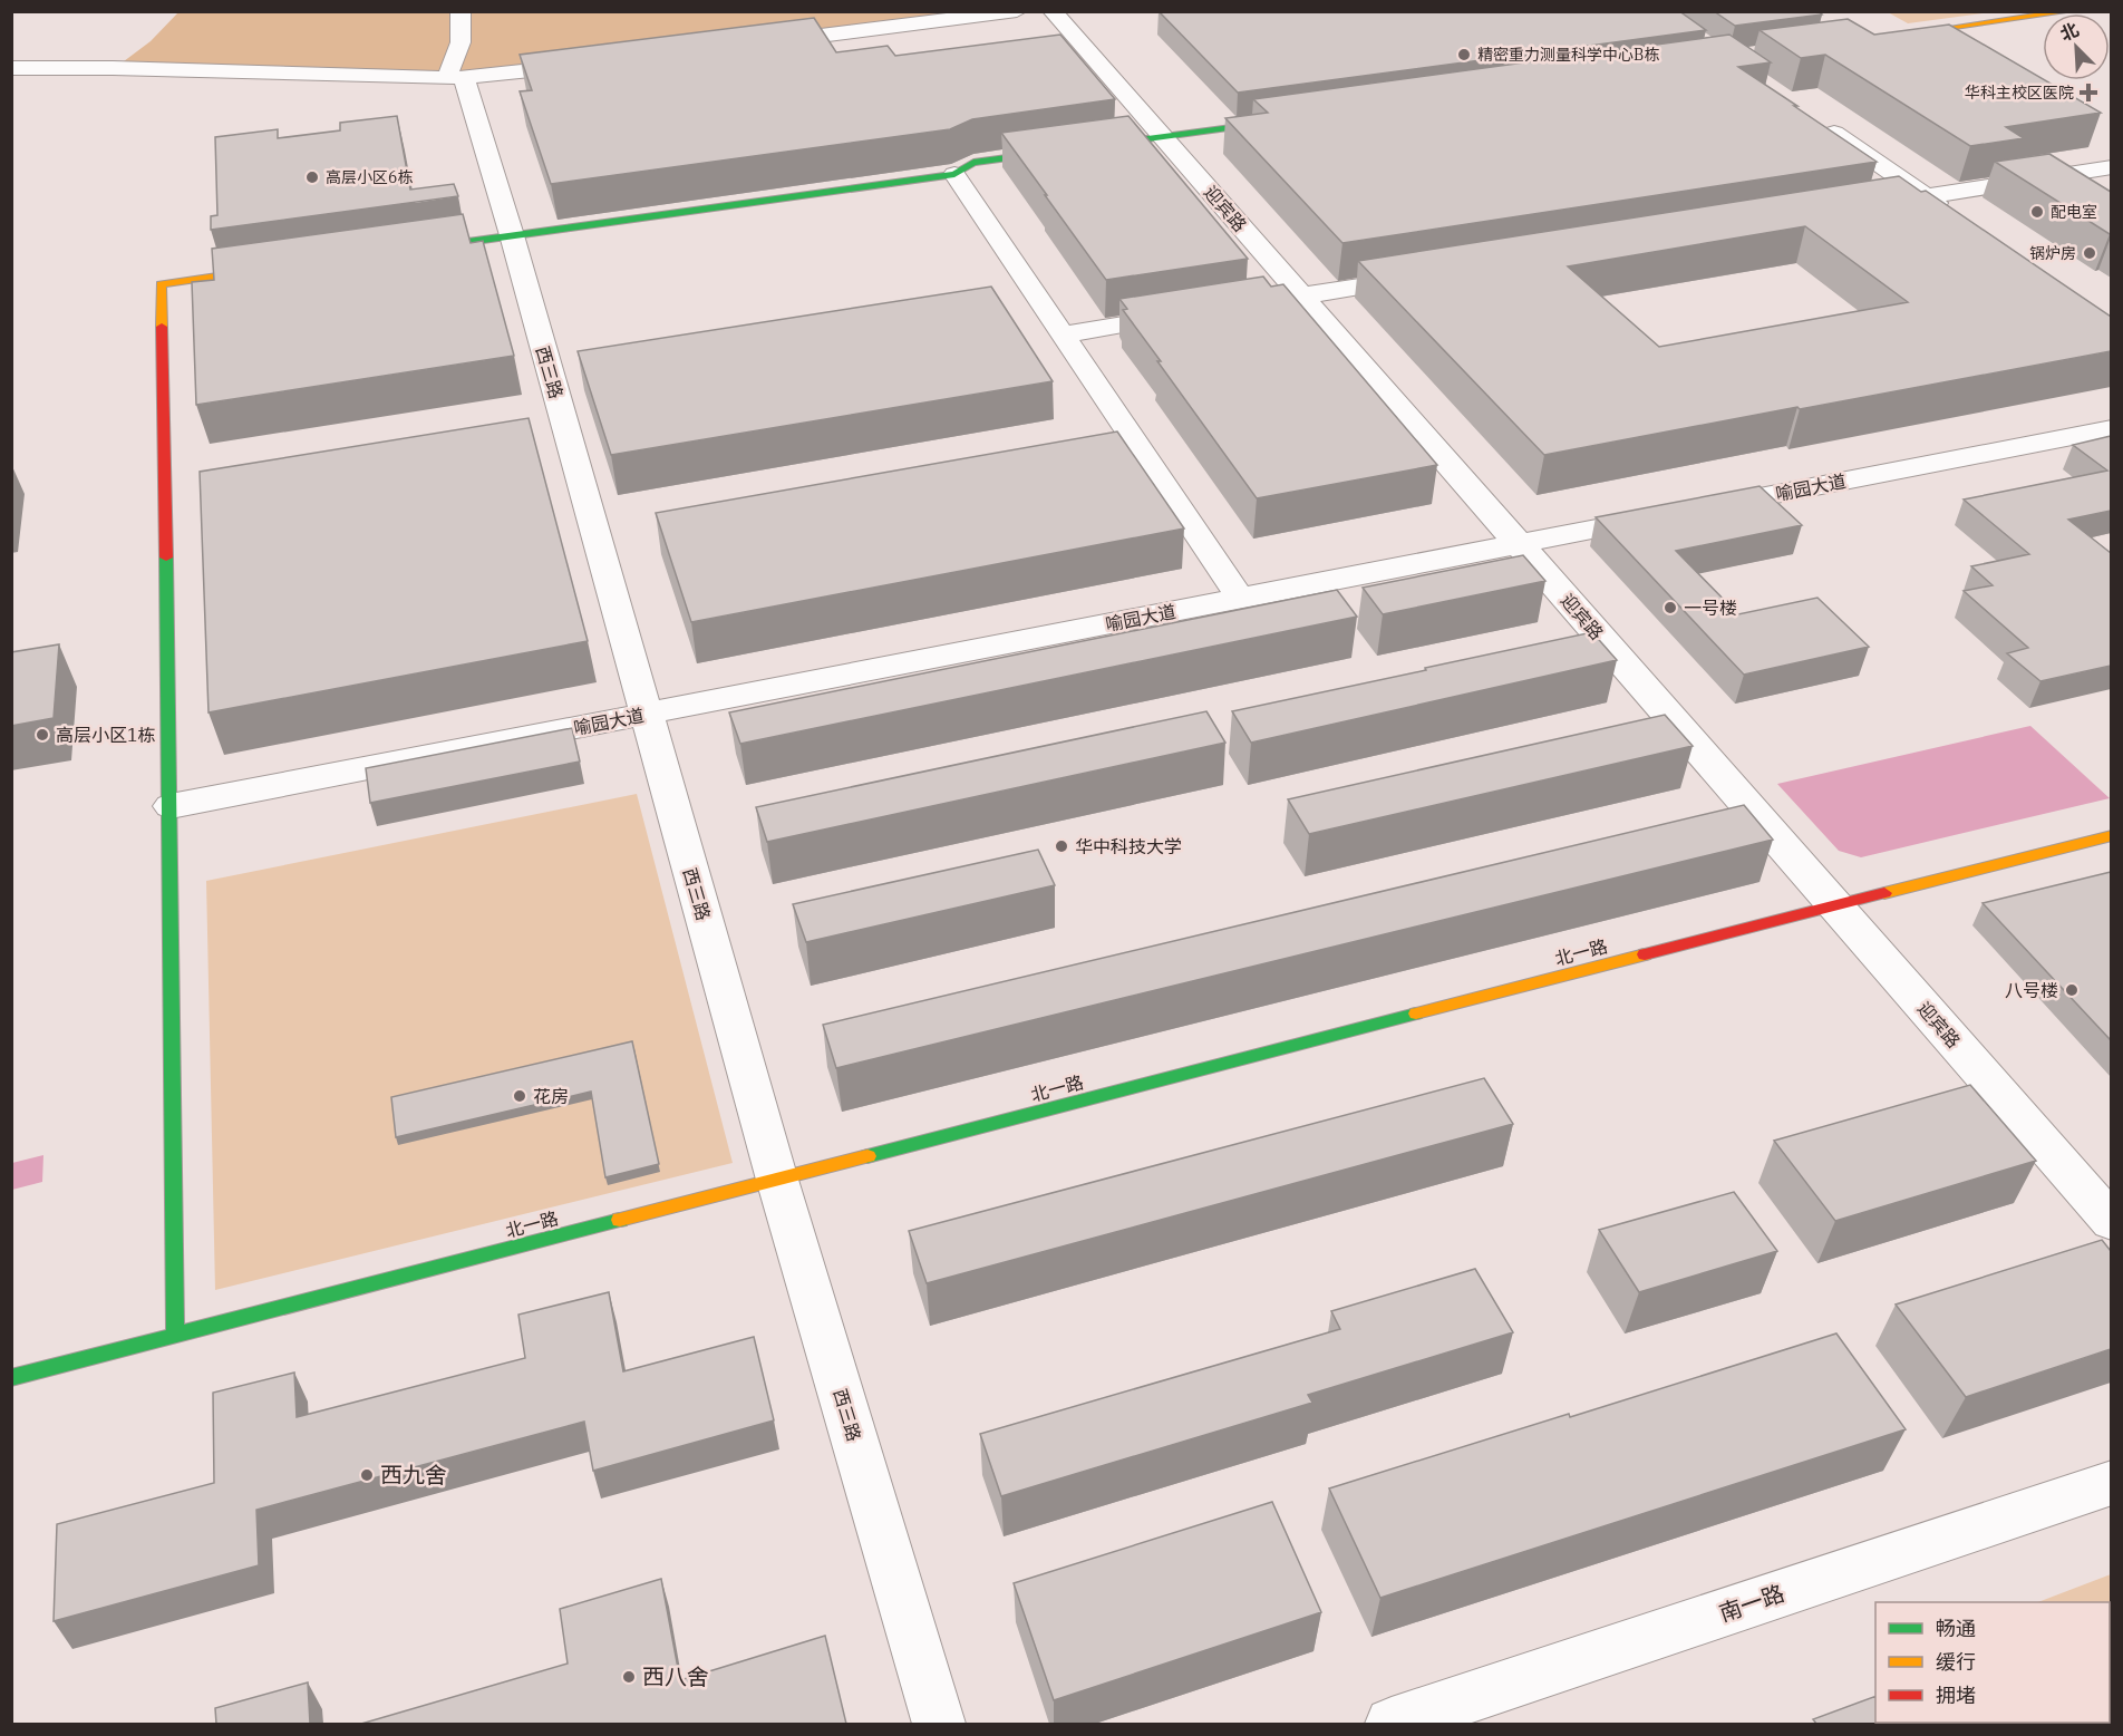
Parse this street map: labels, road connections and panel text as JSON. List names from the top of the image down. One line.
{"streets":{"street":["迎宾路","西三路","喻园大道","北一路","南一路"]},"crossings":[["迎宾路","喻园大道"],["迎宾路","北一路"],["西三路","喻园大道"],["西三路","北一路"]],"places":{"other":["精密重力测量科学中心B栋","高层小区6栋","配电室","锅炉房","一号楼","高层小区1栋","华中科技大学","八号楼","花房","西九舍","西八舍"],"health":["华科主校区医院"]},"legend":["畅通","缓行","拥堵"],"north":"top left"}
